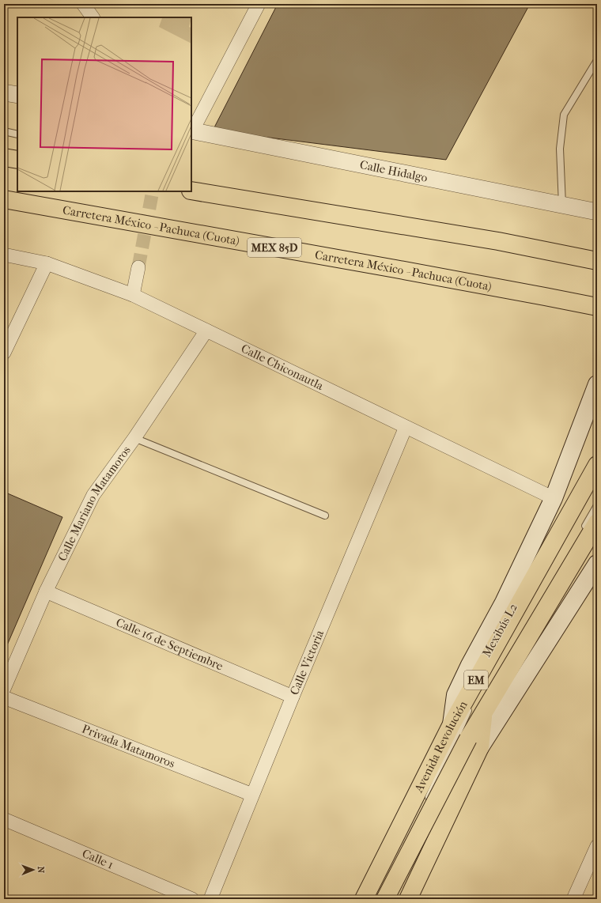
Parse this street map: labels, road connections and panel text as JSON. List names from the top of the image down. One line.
{"streets":{"main road":["Carretera México - Pachuca (Cuota)","MEX 85D","EM","Avenida Revolución"],"street":["Calle Hidalgo","Calle Chiconautla","Calle Mariano Matamoros","Calle 16 de Septiembre","Calle Victoria","Privada Matamoros","Calle 1"]},"crossings":[["Calle Chiconautla","Calle Mariano Matamoros"],["Calle Chiconautla","Calle Victoria"],["Calle Mariano Matamoros","Calle 16 de Septiembre"],["Calle 16 de Septiembre","Calle Victoria"],["Calle Victoria","Privada Matamoros"],["EM","Avenida Revolución"]],"north":"right"}
